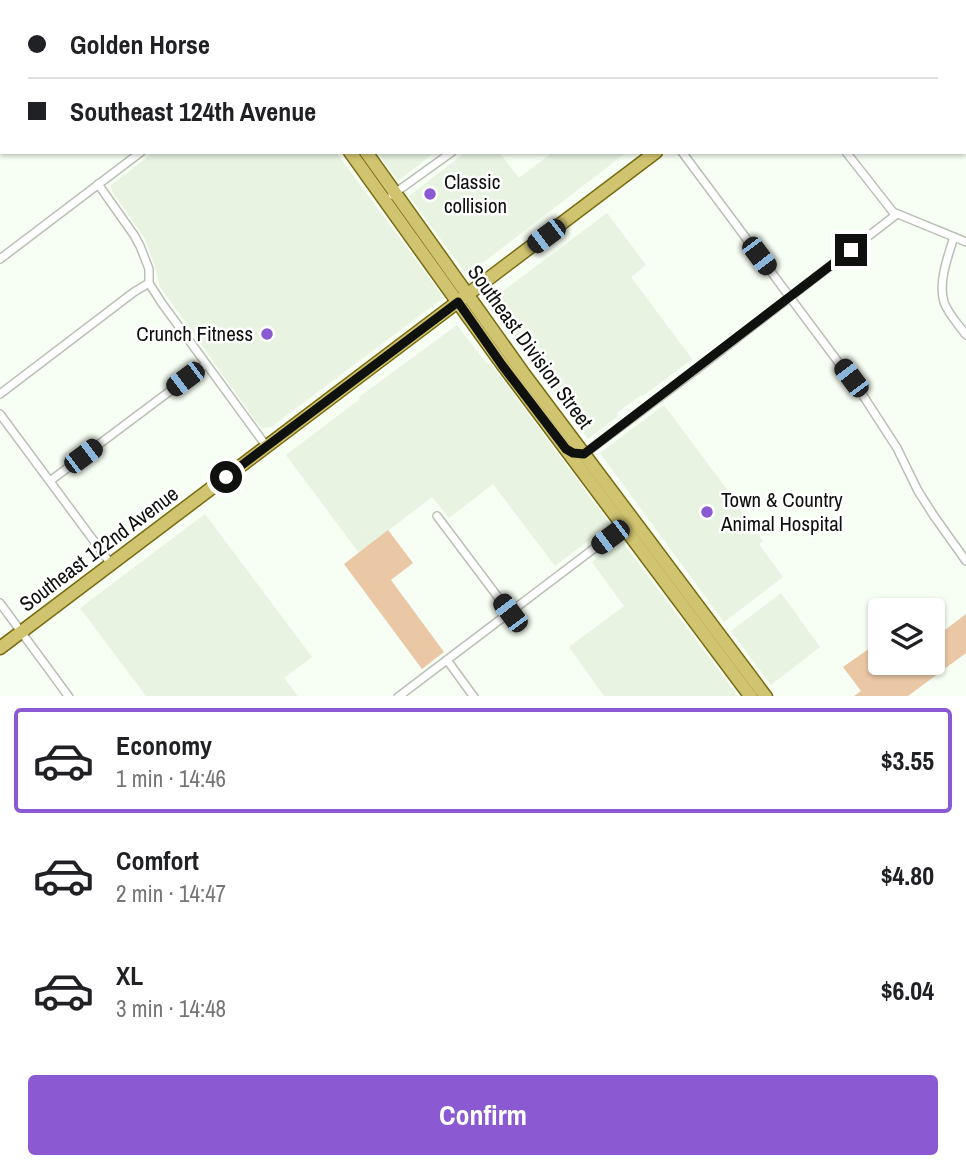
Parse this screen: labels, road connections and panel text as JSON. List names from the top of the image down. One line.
{"streets":{"main road":["Southeast Division Street","Southeast 122nd Avenue"]},"crossings":[["Southeast Division Street","Southeast 122nd Avenue"]],"places":["Classic collision","Crunch Fitness","Town & Country Animal Hospital"],"page":{"banner":["Golden Horse","Southeast 124th Avenue"],"list":[{"name":"Economy","note":"1 min · 14:46","value":"$3.55"},{"name":"Comfort","note":"2 min · 14:47","value":"$4.80"},{"name":"XL","note":"3 min · 14:48","value":"$6.04"}],"buttons":"Confirm"}}
